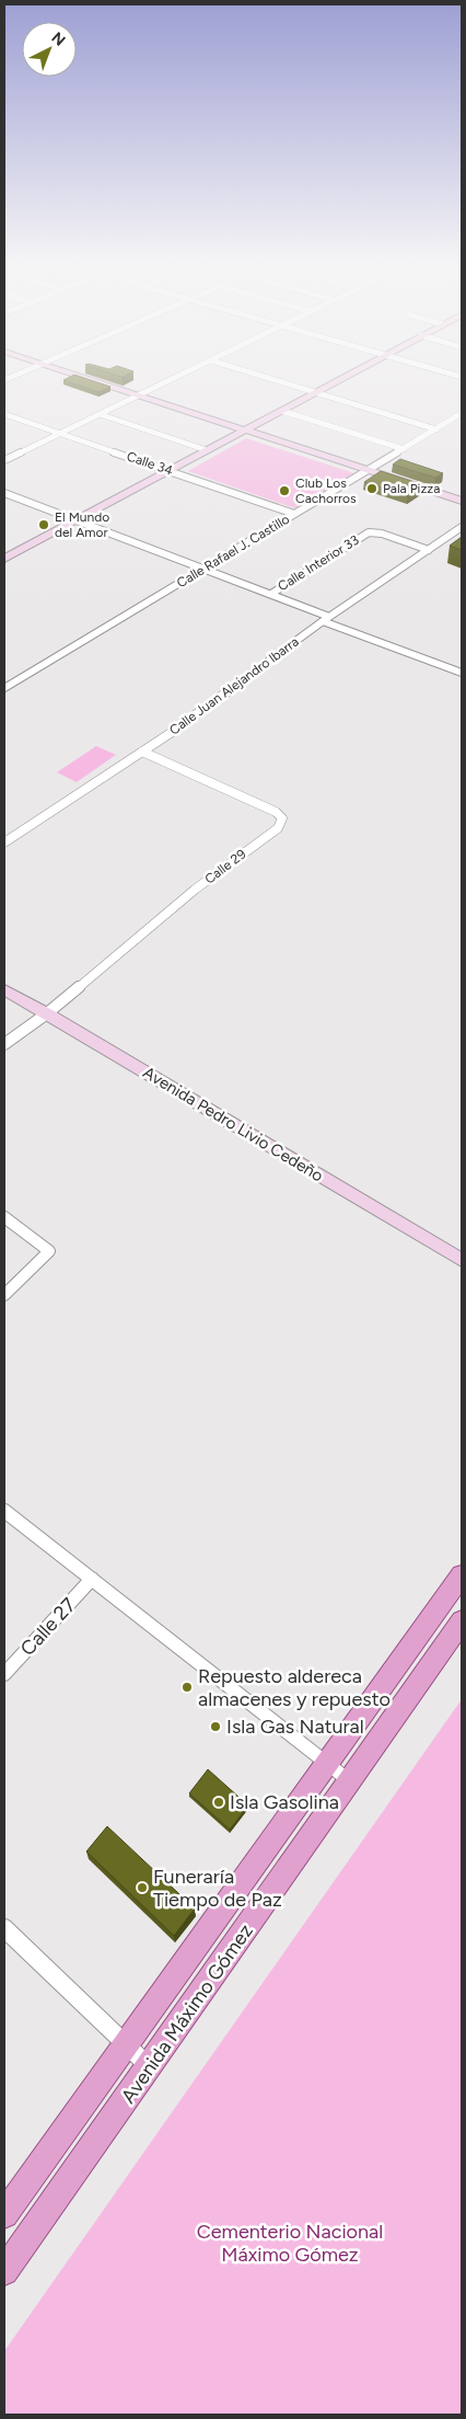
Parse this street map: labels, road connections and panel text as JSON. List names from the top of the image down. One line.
{"streets":{"main road":["Avenida Pedro Livio Cedeño","Avenida Máximo Gómez"],"street":["Calle 34","Calle Rafael J. Castillo","Calle Interior 33","Calle Juan Alejandro lbarra","Calle 29","Calle 27"]},"crossings":[["Calle 34","Calle Rafael J. Castillo"],["Calle Interior 33","Calle Juan Alejandro lbarra"],["Calle Juan Alejandro lbarra","Calle 29"],["Calle 29","Avenida Pedro Livio Cedeño"]],"parks":["Cementerio Nacional Máximo Gómez"],"places":["Pala Pizza","Club Los Cachorros","El Mundo del Amor","Repuesto aldereca almacenes y repuesto","Isla Gas Natural","Isla Gasolina","Funeraría Tiempo de Paz"],"north":"top right"}
